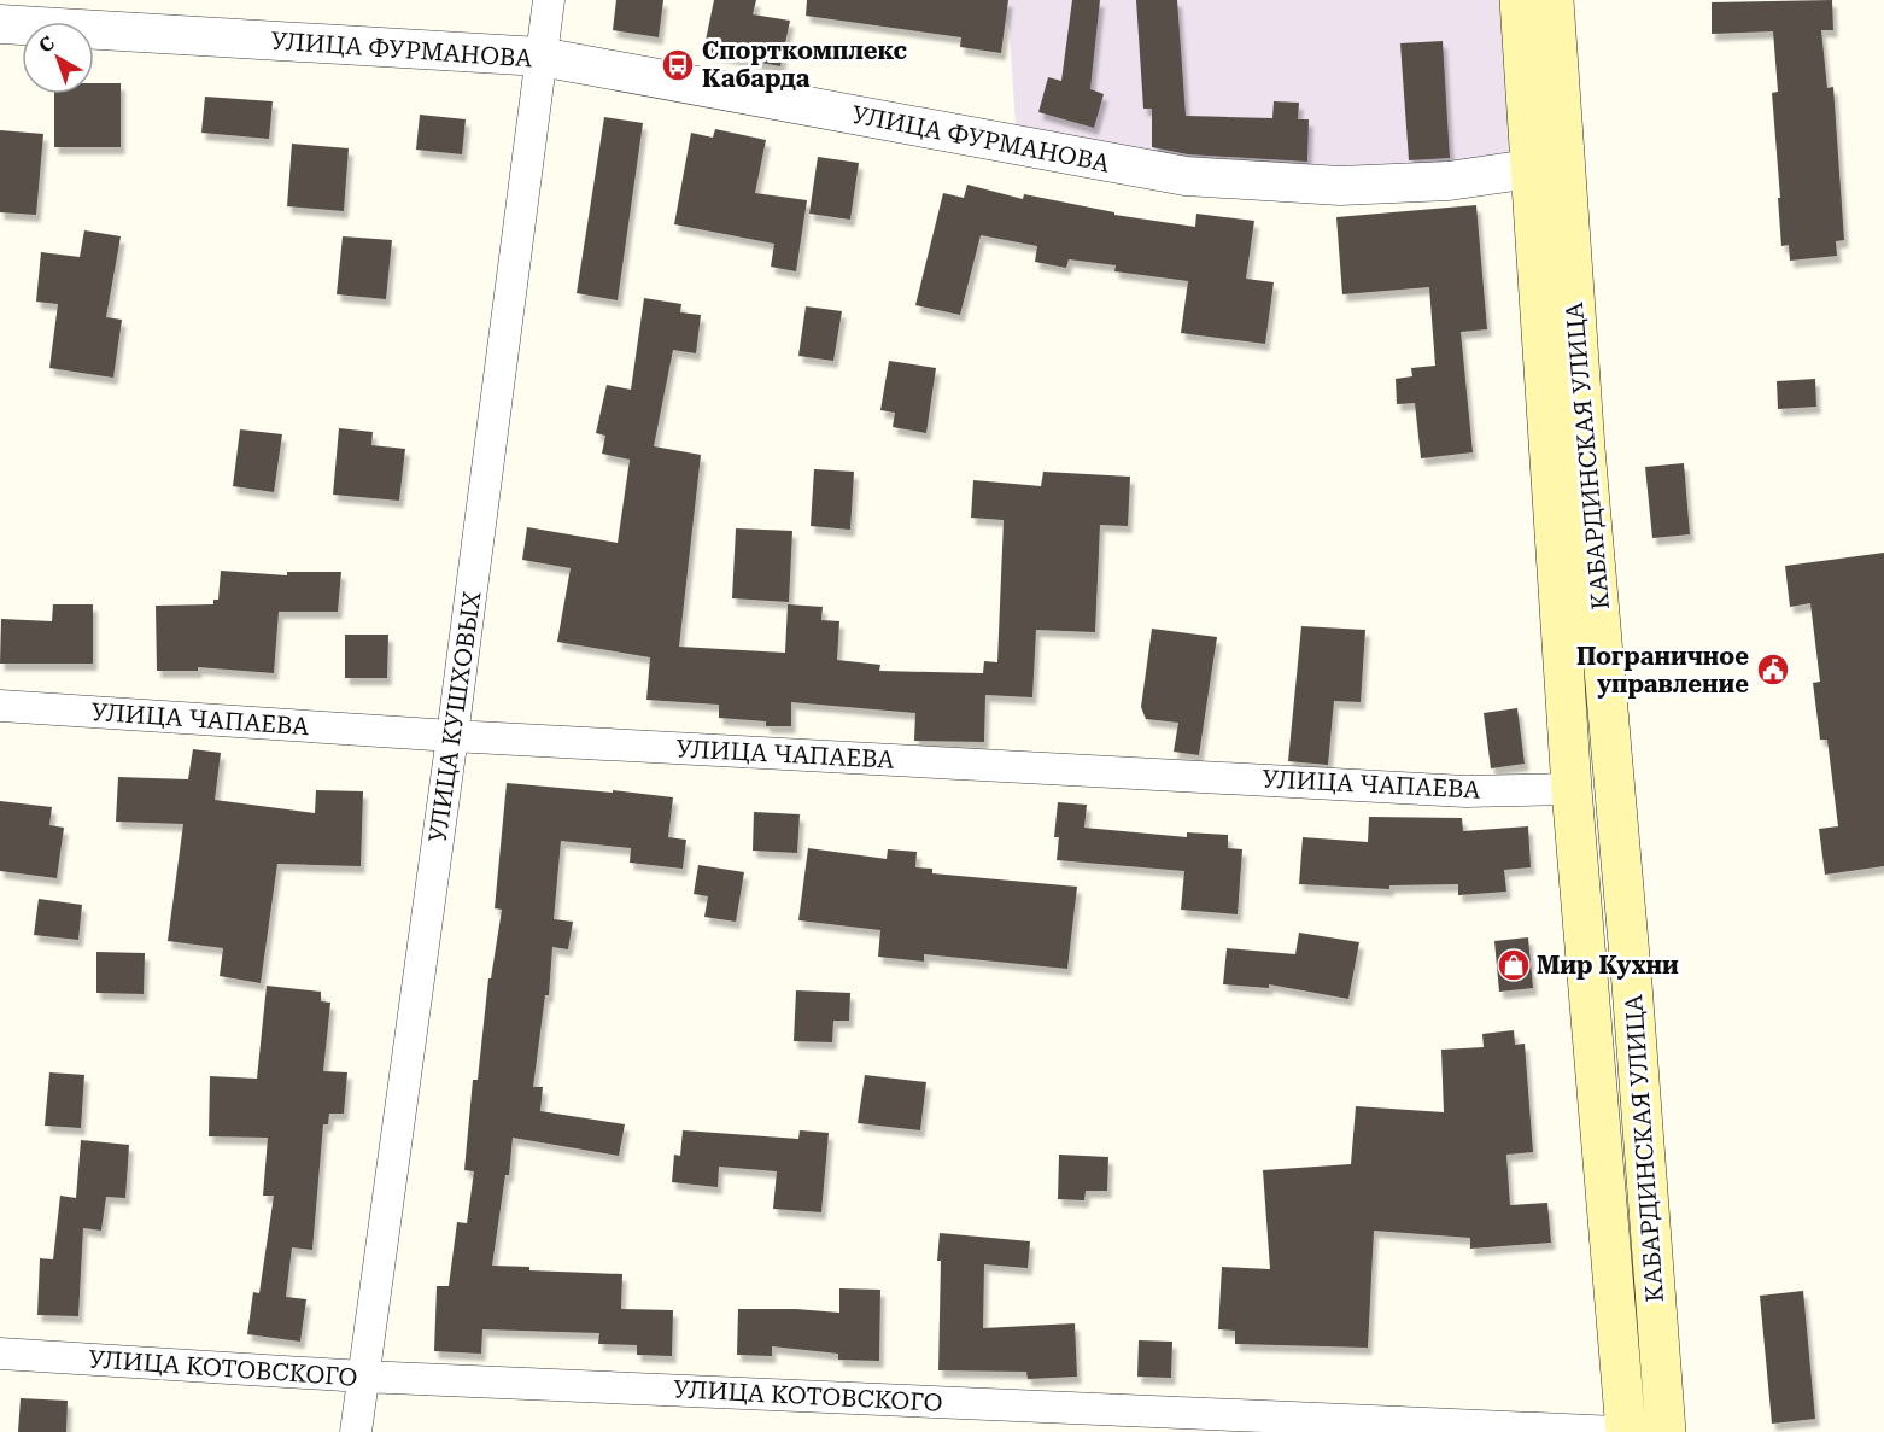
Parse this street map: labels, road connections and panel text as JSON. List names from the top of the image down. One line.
{"streets":{"main road":["КАБАРДИНСКАЯ УЛИЦА"],"street":["УЛИЦА ФУРМАНОВА","УЛИЦА КУШХОВЫХ","УЛИЦА ЧАПАЕВА","УЛИЦА КОТОВСКОГО"]},"crossings":[["УЛИЦА ФУРМАНОВА","КАБАРДИНСКАЯ УЛИЦА"],["УЛИЦА ФУРМАНОВА","УЛИЦА КУШХОВЫХ"],["КАБАРДИНСКАЯ УЛИЦА","УЛИЦА ЧАПАЕВА"],["УЛИЦА КУШХОВЫХ","УЛИЦА ЧАПАЕВА"],["УЛИЦА КУШХОВЫХ","УЛИЦА КОТОВСКОГО"]],"places":{"bus stop":["Спорткомплекс Кабарда"],"public building":["Пограничное управление"],"shop":["Мир Кухни"]},"north":"top left"}
